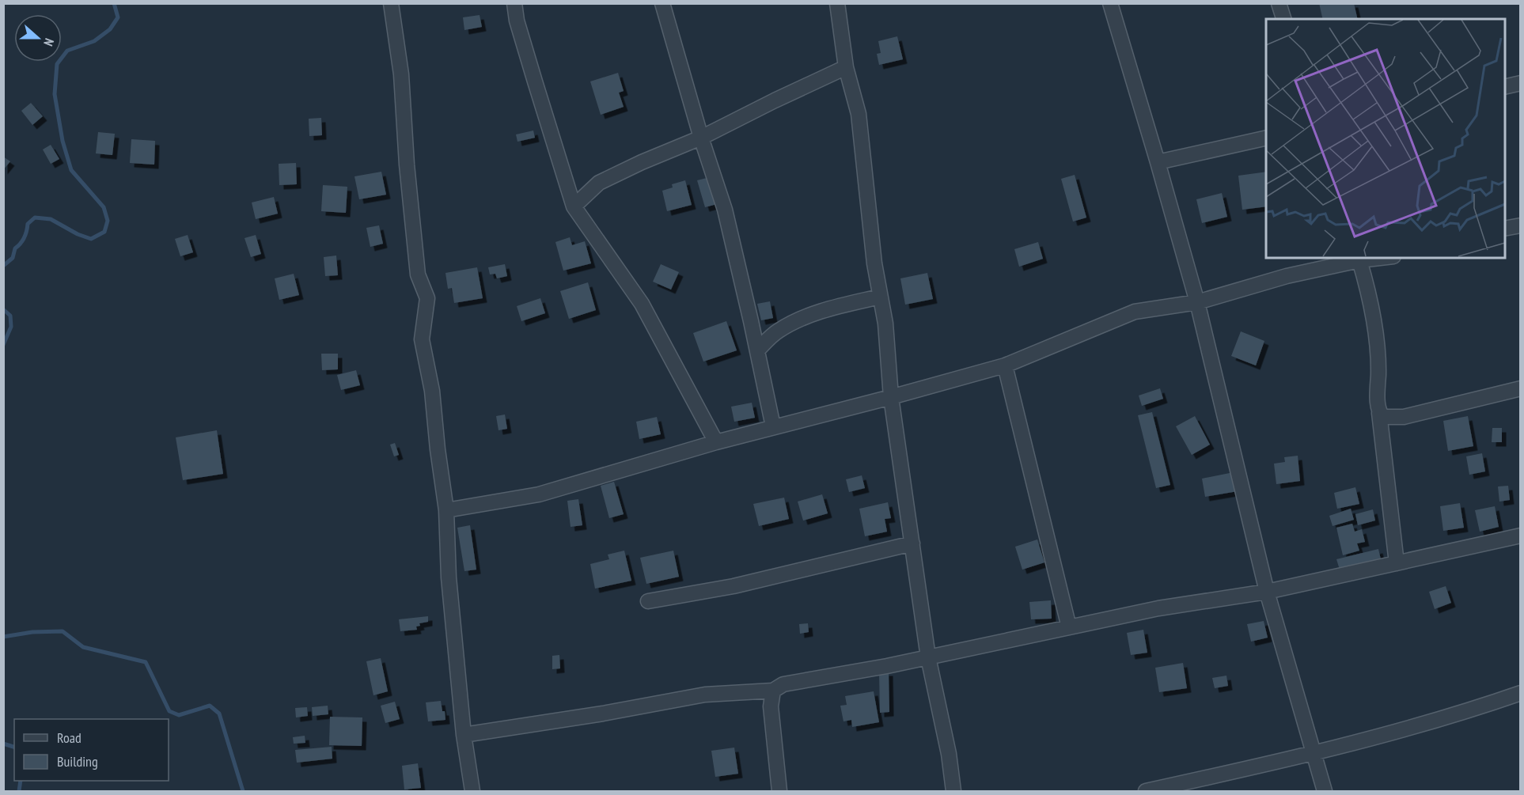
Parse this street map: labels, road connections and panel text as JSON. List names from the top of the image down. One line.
{"legend":["Road","Building"],"north":"right"}
